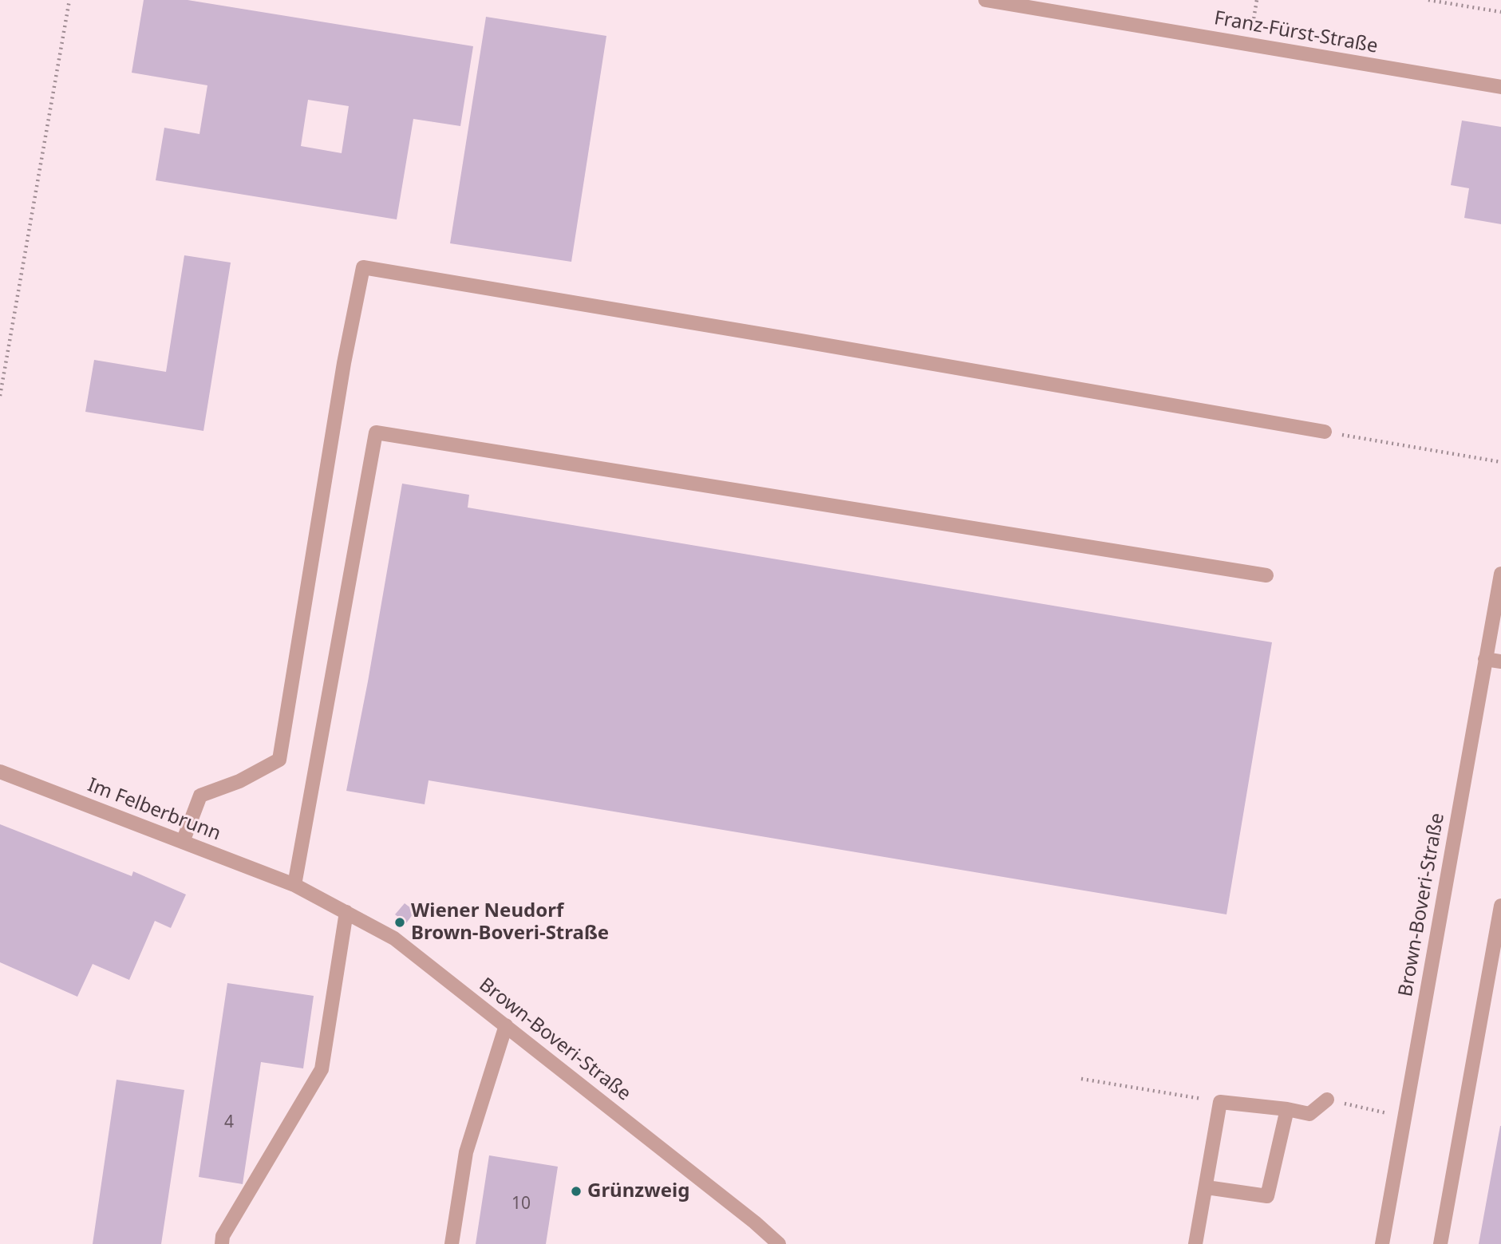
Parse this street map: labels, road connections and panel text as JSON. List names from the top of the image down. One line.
{"streets":{"street":["Franz-Fürst-Straße","Im Felberbrunn","Brown-Boveri-Straße"]},"crossings":[["Im Felberbrunn","Brown-Boveri-Straße"]],"places":["Wiener Neudorf Brown-Boveri-Straße","Grünzweig"],"house_numbers":["4","10"]}
